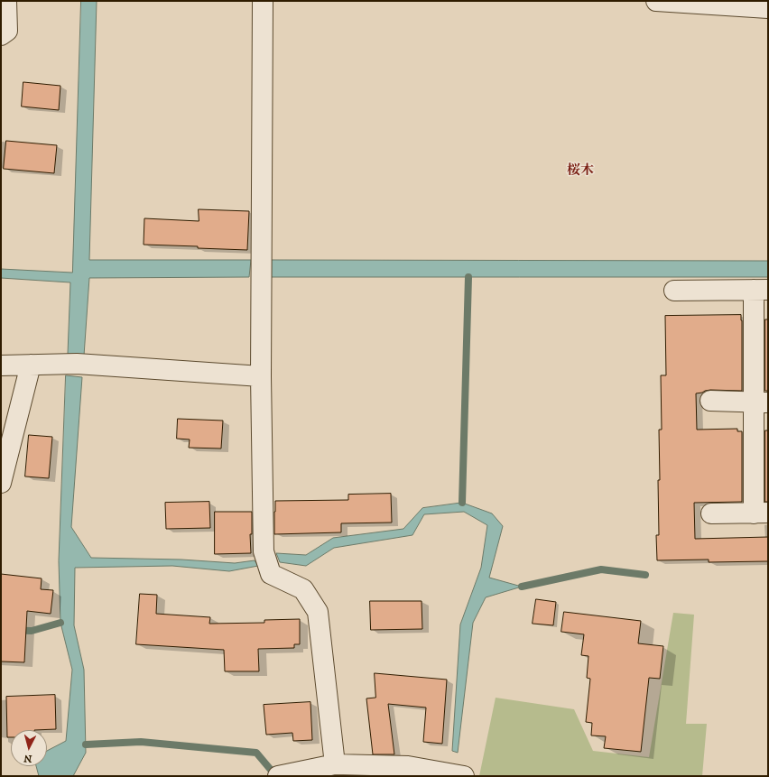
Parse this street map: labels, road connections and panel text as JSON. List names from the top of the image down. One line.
{"districts":["桜木"],"north":"bottom"}
